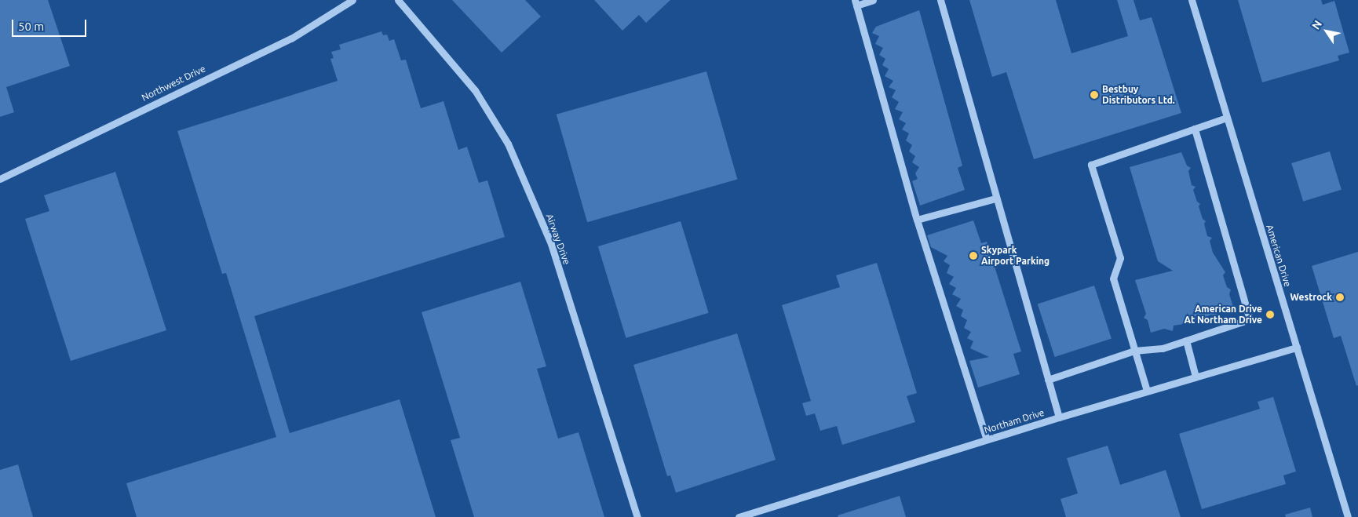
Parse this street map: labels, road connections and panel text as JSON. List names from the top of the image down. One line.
{"streets":{"street":["Northwest Drive","Airway Drive","American Drive","Northam Drive"]},"crossings":[["American Drive","Northam Drive"]],"places":["Bestbuy Distributors Ltd.","Skypark Airport Parking","Westrock","American Drive At Northam Drive"],"scale_bar":"50 m","north":"top left"}
